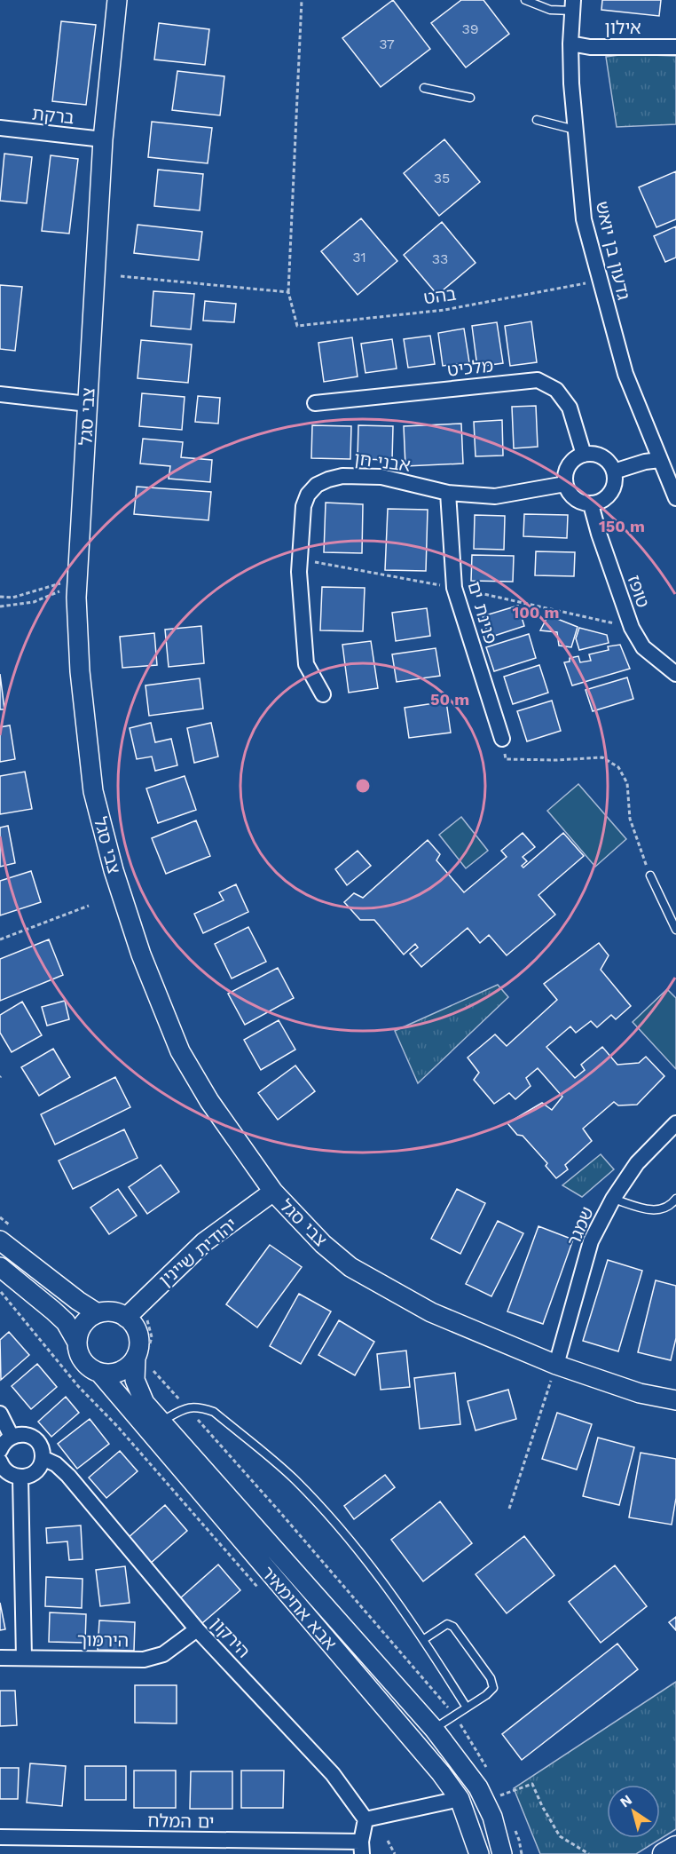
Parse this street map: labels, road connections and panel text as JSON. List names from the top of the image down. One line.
{"streets":{"street":["אילון","ברקת","גדעון בן יואש","מלכיט","צבי סגל","אבני חן","טופז","פנינת ים","שמגר","יהודית שיינין","אבא אחימאיר","הירקון","הירמוך","ים המלח"],"path":["בהט"]},"crossings":[["אילון","גדעון בן יואש"],["ברקת","צבי סגל"],["מלכיט","אבני חן"],["מלכיט","טופז"],["צבי סגל","שמגר"],["צבי סגל","יהודית שיינין"],["אבני חן","טופז"],["אבני חן","פנינת ים"],["יהודית שיינין","אבא אחימאיר"],["הירקון","הירמוך"]],"house_numbers":["39","37","35","31","33"],"north":"top left","rings":["150 m","100 m","50 m"]}
